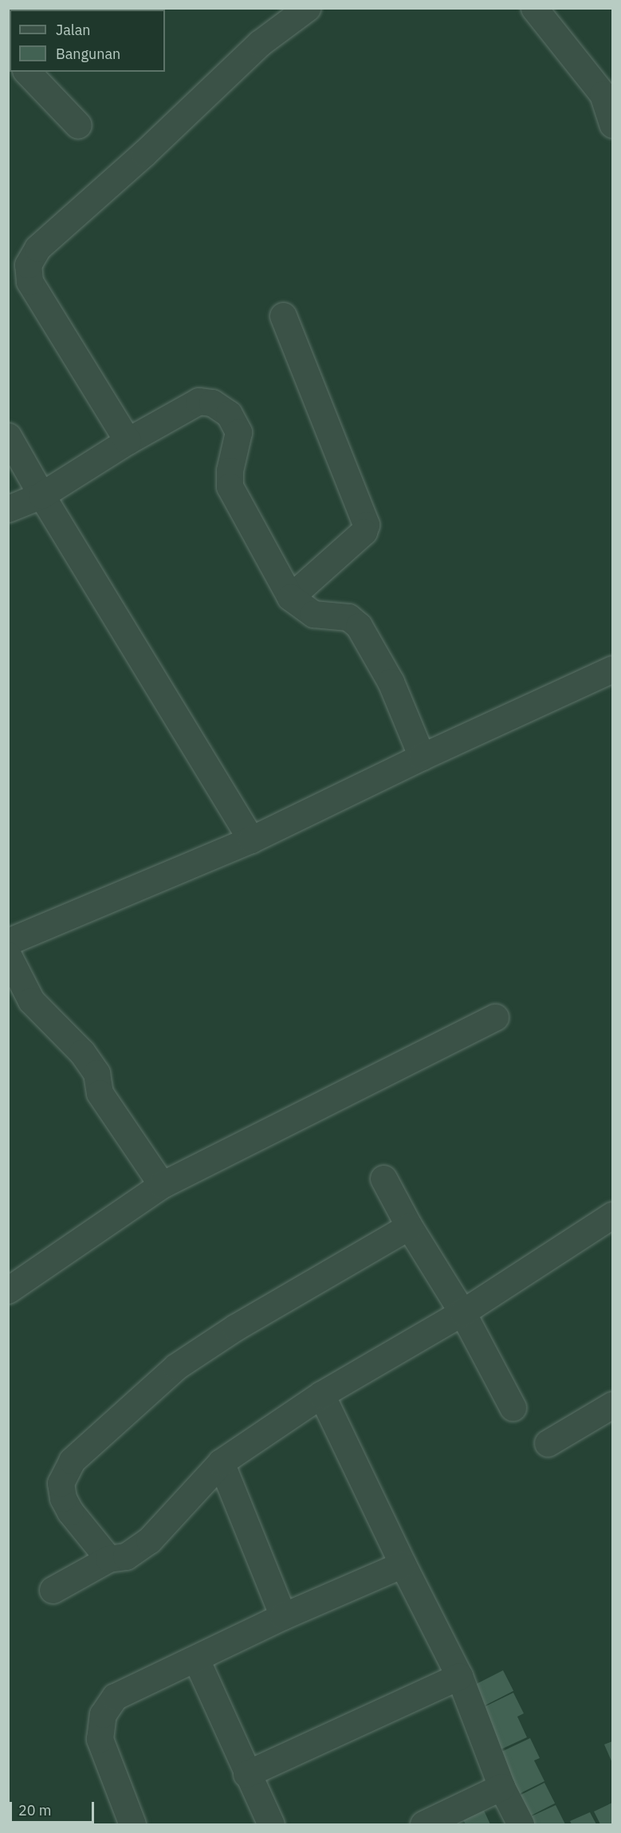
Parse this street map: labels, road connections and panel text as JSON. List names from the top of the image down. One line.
{"legend":["Jalan","Bangunan"],"scale_bar":"20 m"}
